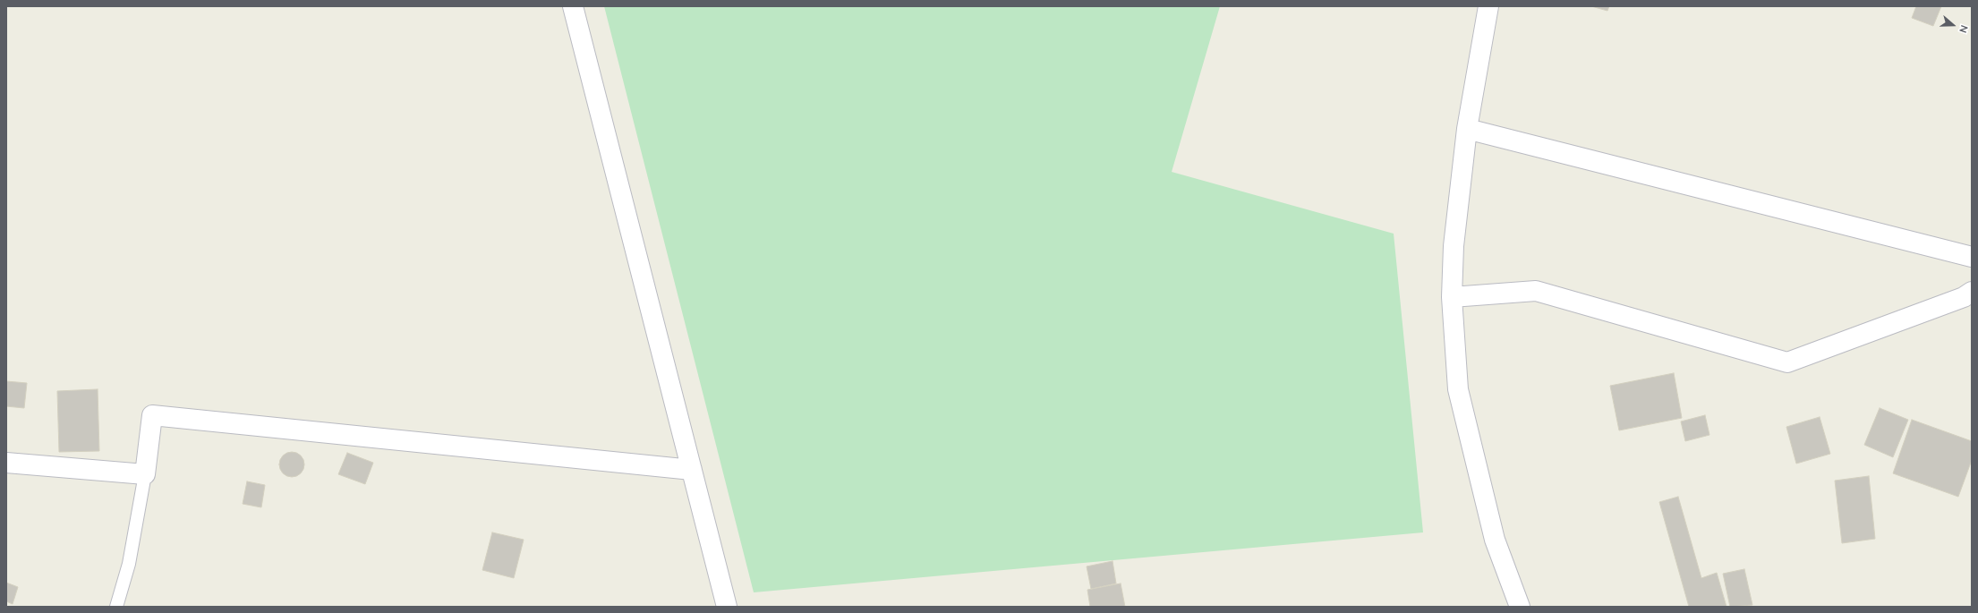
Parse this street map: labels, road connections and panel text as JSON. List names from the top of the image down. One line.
{"north":"right"}
